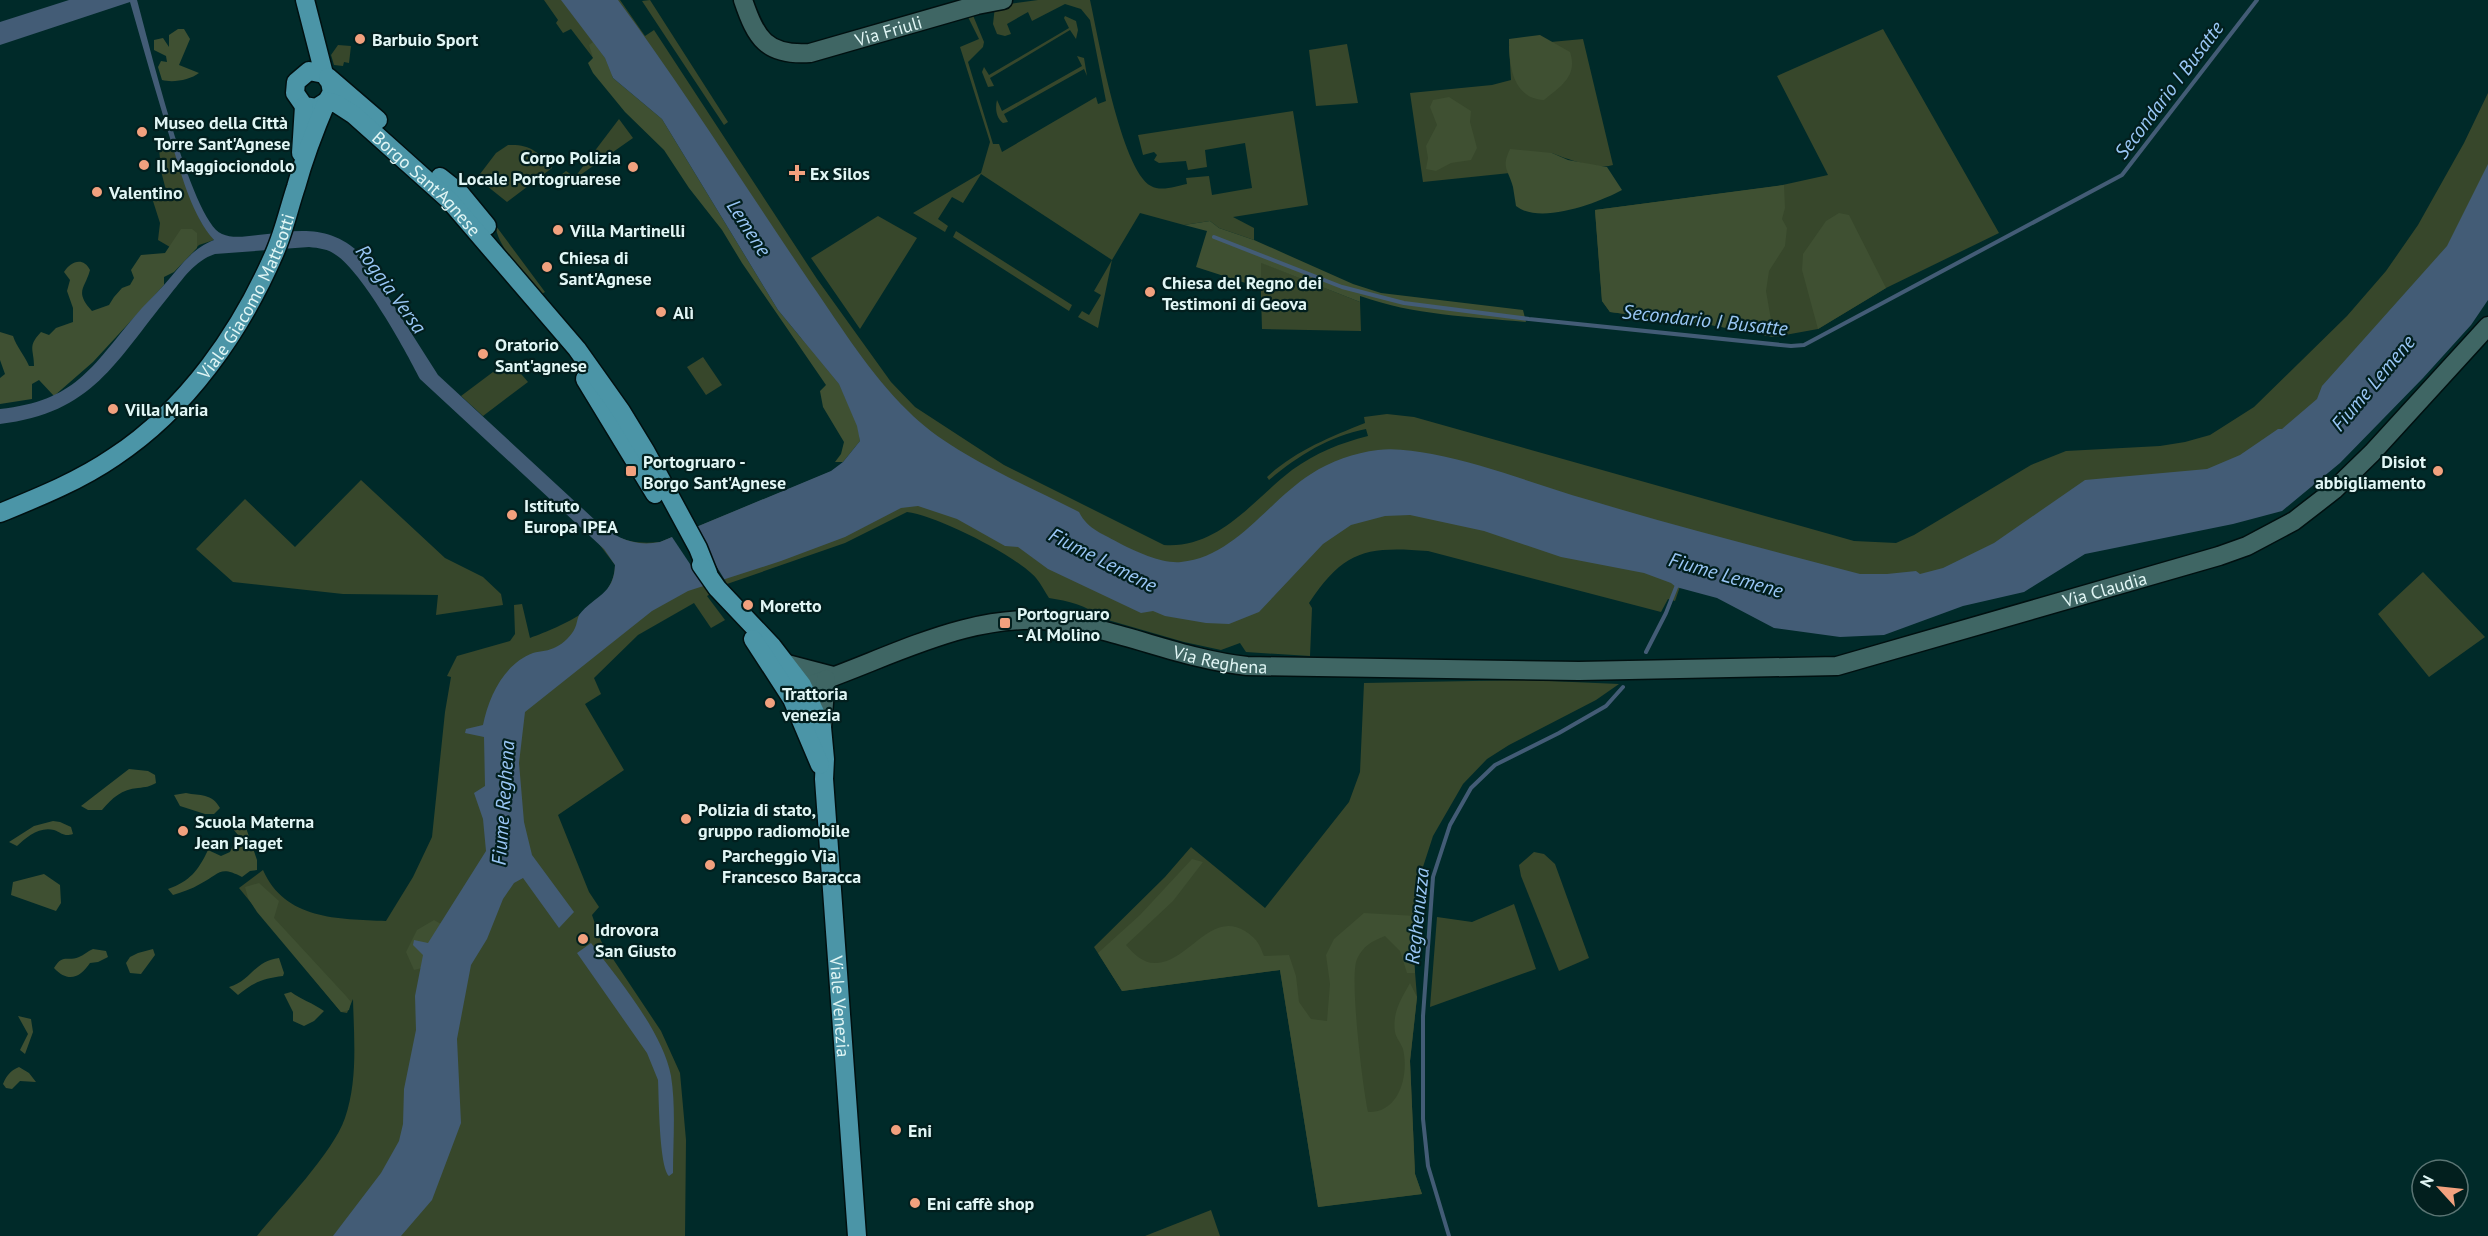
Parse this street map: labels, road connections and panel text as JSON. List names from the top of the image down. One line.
{"streets":{"main road":["Borgo Sant'Agnese","Viale Giacomo Matteotti","Viale Venezia"],"street":["Via Friuli","Via Claudia","Via Reghena"]},"crossings":[["Borgo Sant'Agnese","Viale Giacomo Matteotti"],["Borgo Sant'Agnese","Viale Venezia"],["Via Claudia","Via Reghena"],["Via Reghena","Viale Venezia"]],"water":["Secondario I Busatte","Lemene","Roggia Versa","Fiume Lemene","Fiume Reghena","Reghenuzza"],"places":{"other":["Barbuio Sport","Museo della Città Torre Sant'Agnese","Il Maggiociondolo","Corpo Polizia Locale Portogruarese","Valentino","Villa Martinelli","Chiesa di Sant'Agnese","Chiesa del Regno dei Testimoni di Geova","Alì","Oratorio Sant'agnese","Villa Maria","Disiot abbigliamento","Istituto Europa IPEA","Moretto","Trattoria venezia","Polizia di stato, gruppo radiomobile","Scuola Materna Jean Piaget","Parcheggio Via Francesco Baracca","Idrovora San Giusto","Eni","Eni caffè shop"],"health":["Ex Silos"],"transit":["Portogruaro - Borgo Sant'Agnese","Portogruaro - Al Molino"]},"north":"top left"}
